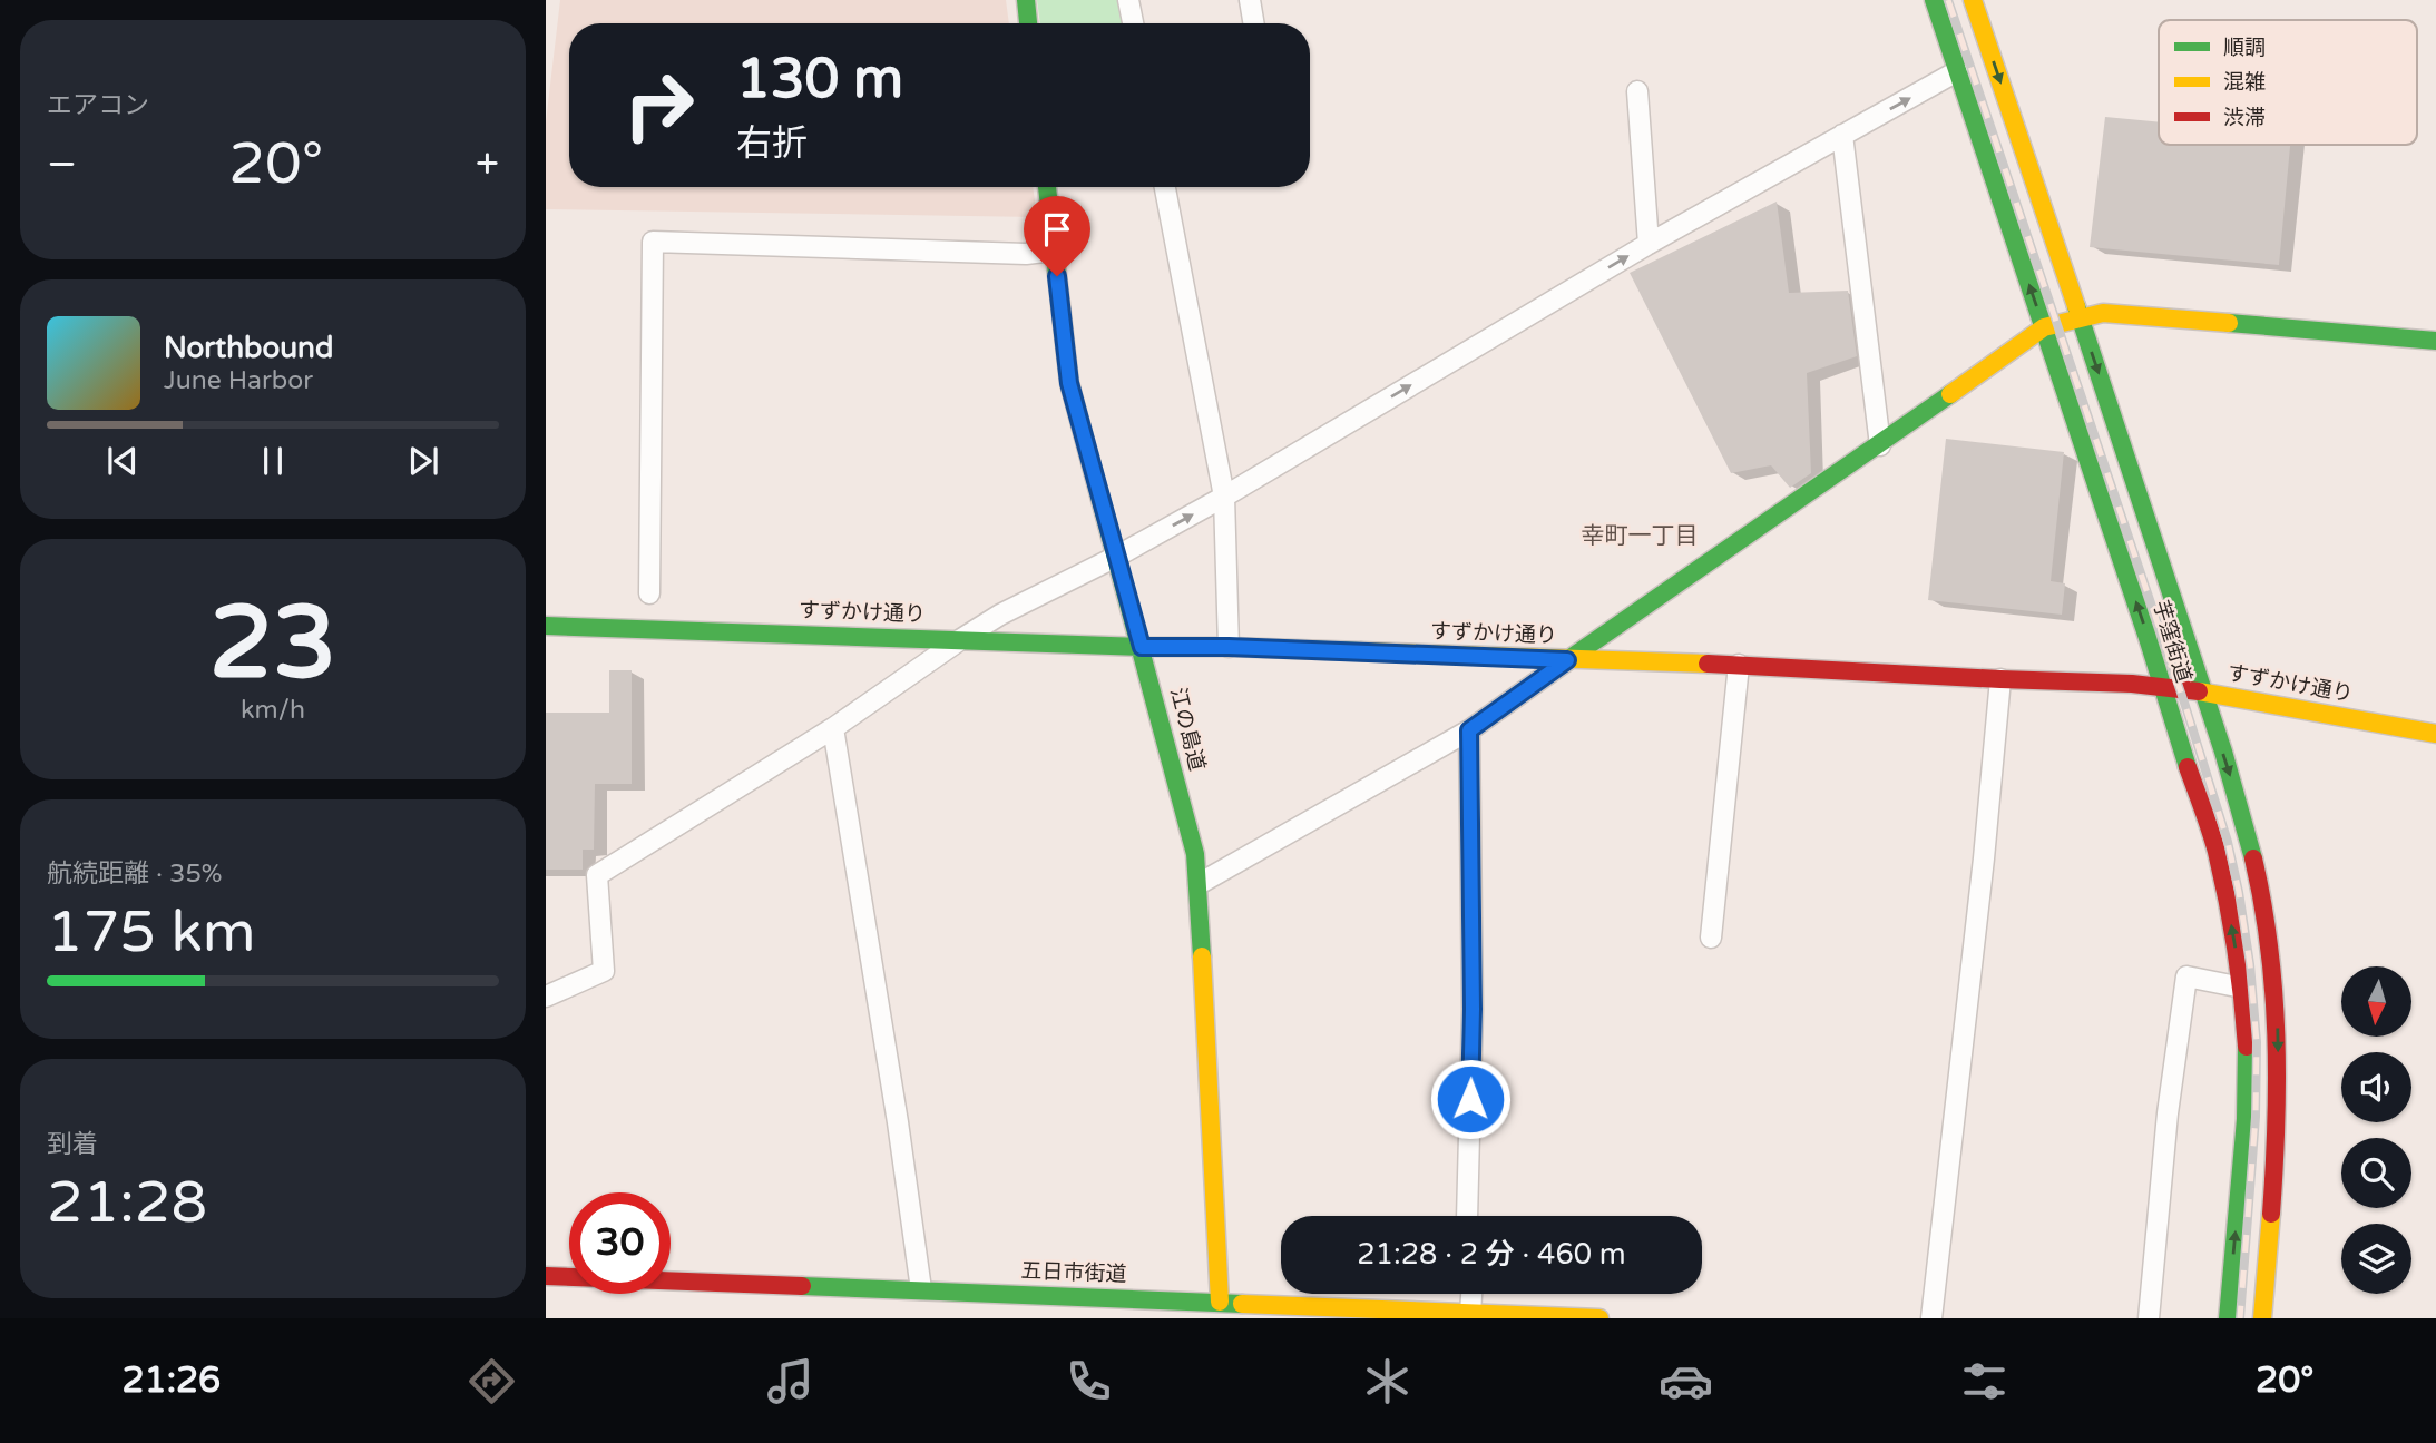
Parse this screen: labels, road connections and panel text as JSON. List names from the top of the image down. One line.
{"streets":{"street":["すずかけ通り","芋窪街道","江の島道","五日市街道"]},"crossings":[["すずかけ通り","芋窪街道"],["すずかけ通り","江の島道"],["江の島道","五日市街道"]],"districts":["幸町一丁目"],"legend":["順調","混雑","渋滞"],"north":"bottom","page":{"tile":["エアコン",["23","km/h"],["航続距離 · 35%","175 km"],["到着","21:28"]],"turn":["130 m","右折"],"heat":["−","20°","+"],"song":["Northbound","June Harbor"],"limit":"30","trip":"21:28 · 2 分 · 460 m","tabs":["21:26","20°"]}}
